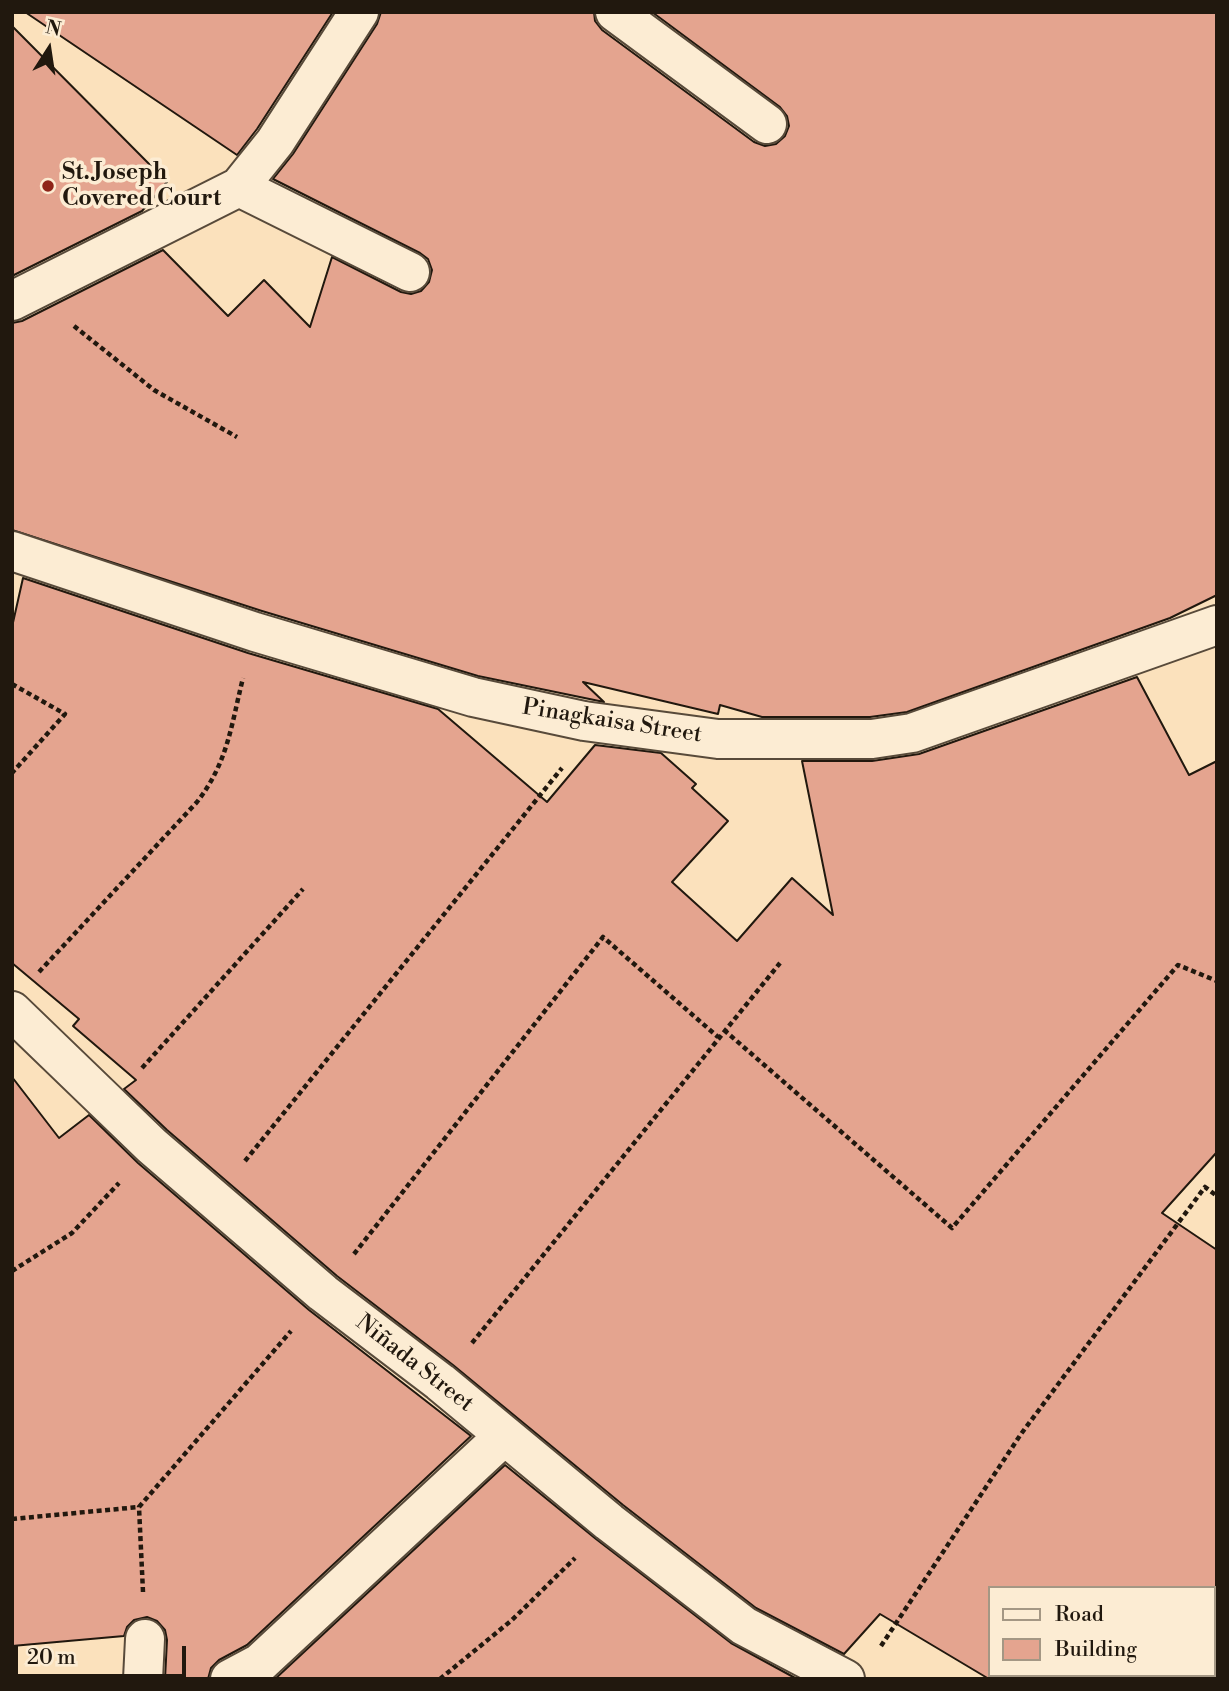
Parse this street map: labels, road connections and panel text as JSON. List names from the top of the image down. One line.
{"streets":{"street":["Pinagkaisa Street","Niñada Street"]},"places":["St. Joseph Covered Court"],"legend":["Road","Building"],"scale_bar":"20 m","north":"top"}
